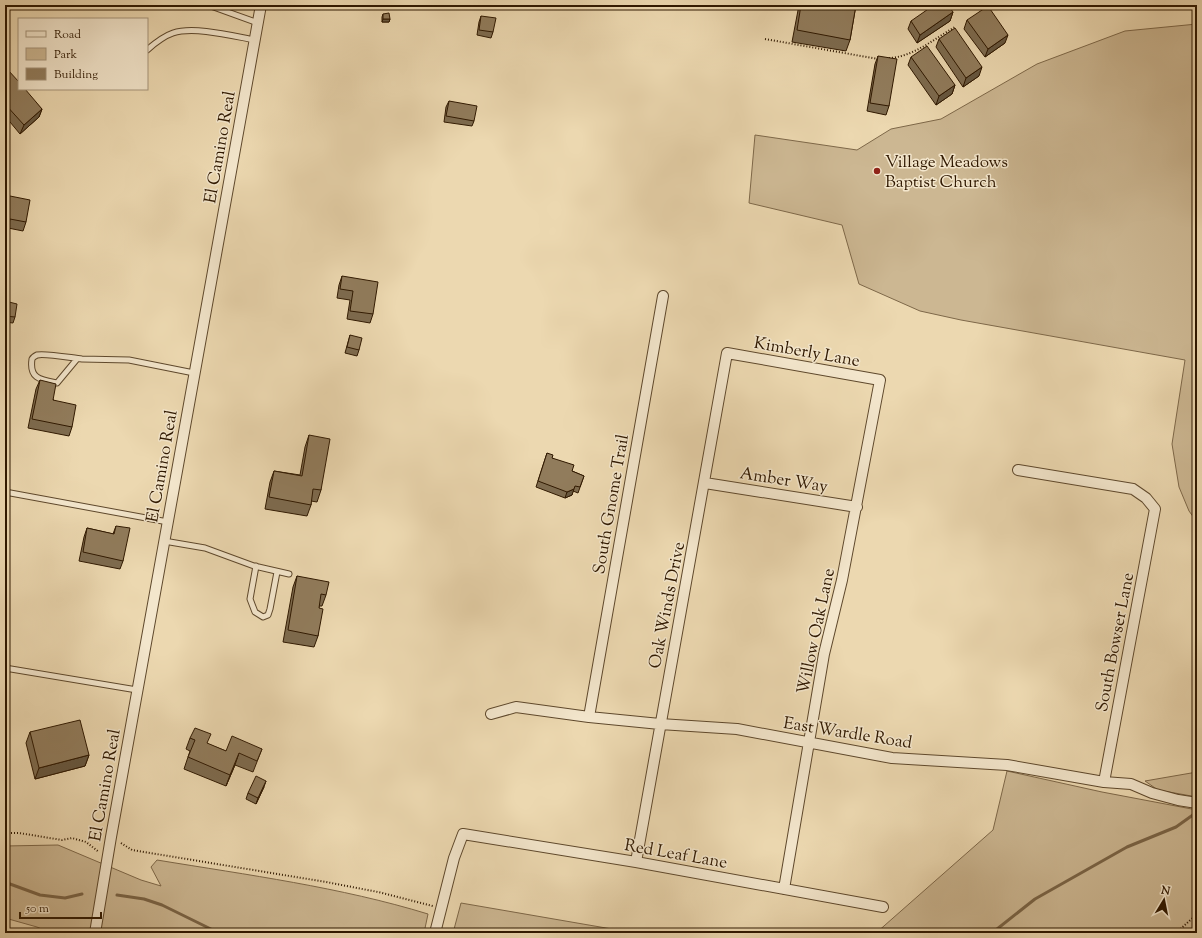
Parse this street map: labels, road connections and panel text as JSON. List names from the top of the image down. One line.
{"streets":{"street":["El Camino Real","Kimberly Lane","Amber Way","South Gnome Trail","Oak Winds Drive","Willow Oak Lane","South Bowser Lane","East Wardle Road","Red Leaf Lane"]},"crossings":[["Kimberly Lane","Oak Winds Drive"],["Kimberly Lane","Willow Oak Lane"],["Amber Way","Oak Winds Drive"],["Amber Way","Willow Oak Lane"],["South Gnome Trail","East Wardle Road"],["Oak Winds Drive","East Wardle Road"],["Oak Winds Drive","Red Leaf Lane"],["Willow Oak Lane","East Wardle Road"],["Willow Oak Lane","Red Leaf Lane"],["South Bowser Lane","East Wardle Road"]],"places":["Village Meadows Baptist Church"],"legend":["Road","Park","Building"],"scale_bar":"50 m","north":"top"}
